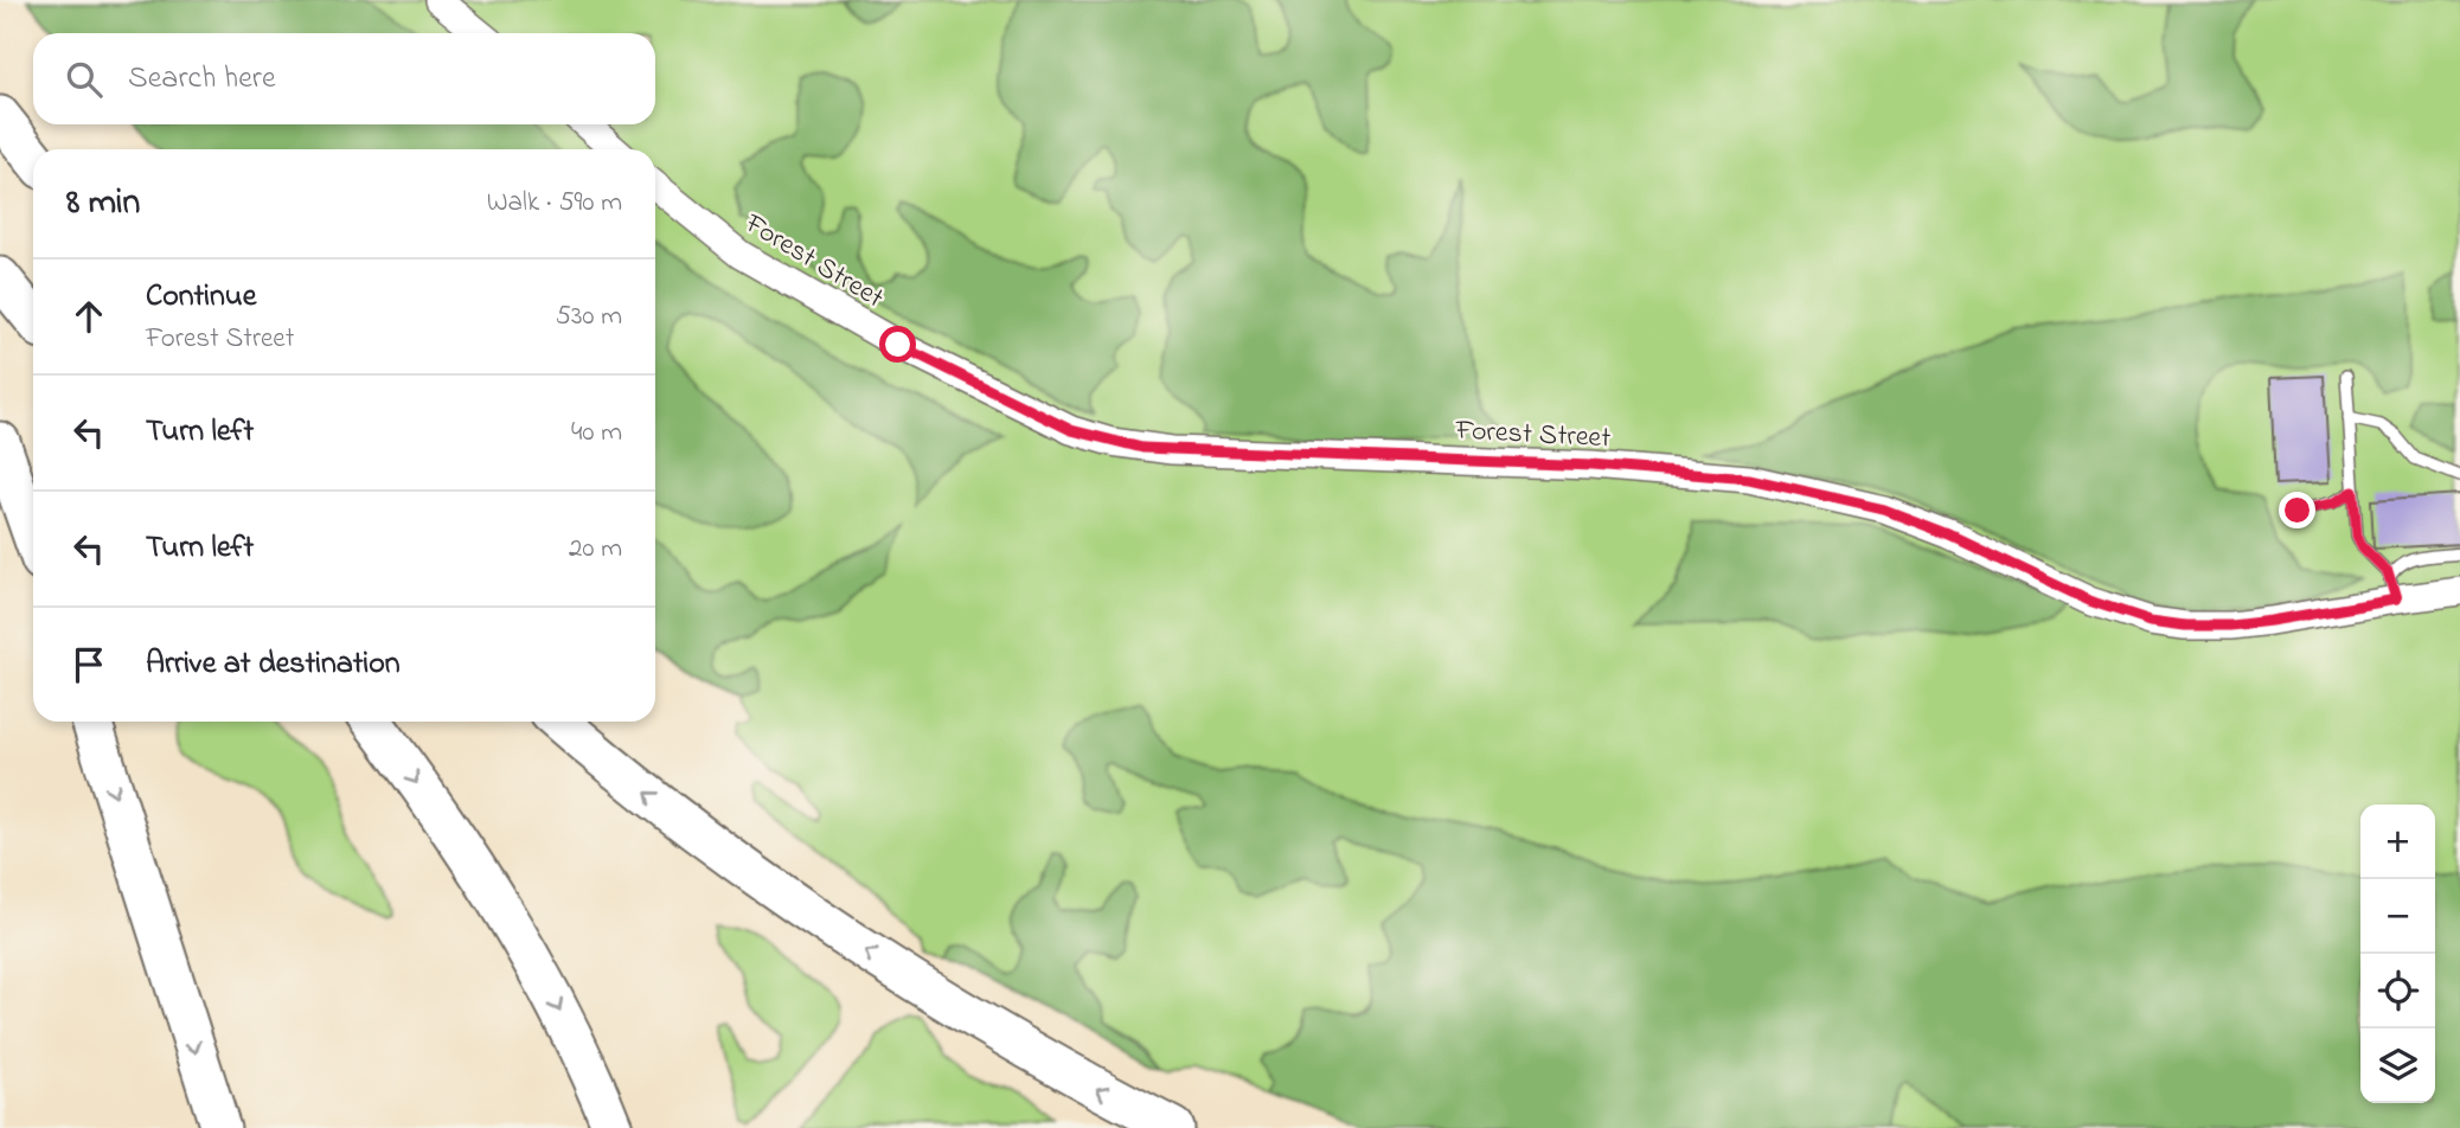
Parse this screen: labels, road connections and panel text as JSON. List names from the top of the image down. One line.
{"streets":{"street":["Forest Street"]},"page":{"search":"Search here","heading":["8 min","Walk · 590 m"],"list":[["Continue","Forest Street","530 m"],["Turn left","40 m"],["Turn left","20 m"],"Arrive at destination"],"map_buttons":["+","−"]}}
